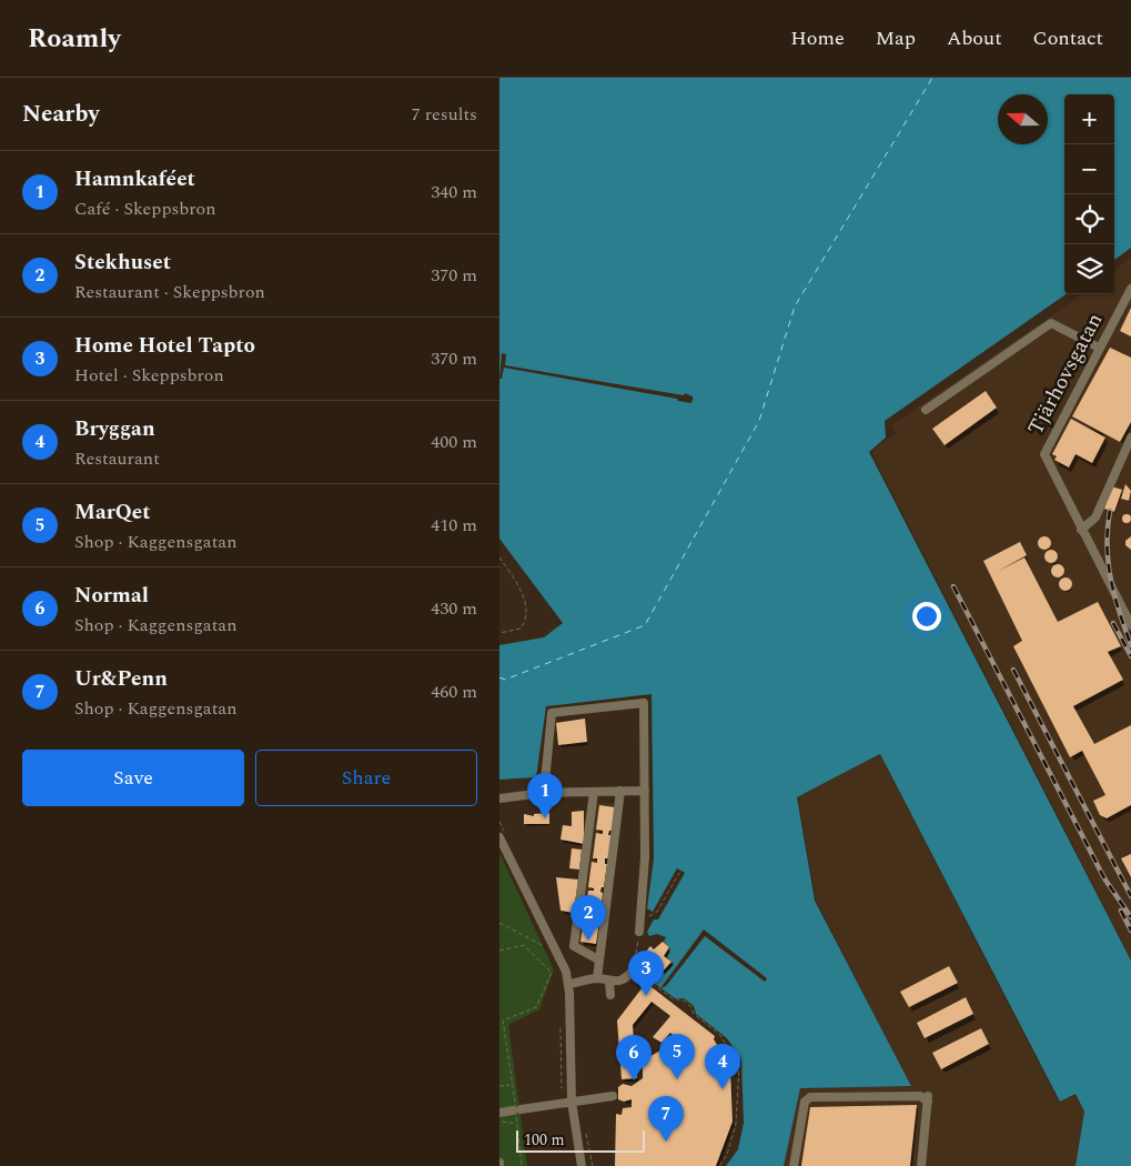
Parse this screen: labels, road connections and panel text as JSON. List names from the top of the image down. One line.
{"streets":{"street":["Tjärhovsgatan"]},"scale_bar":"100 m","north":"left","page":{"header":"Roamly","nav":["Home","Map","About","Contact"],"heading":["Nearby","7 results"],"map_buttons":["+","−"],"list":[{"mark":"1","name":"Hamnkaféet","note":"Café · Skeppsbron","value":"340 m"},{"mark":"2","name":"Stekhuset","note":"Restaurant · Skeppsbron","value":"370 m"},{"mark":"3","name":"Home Hotel Tapto","note":"Hotel · Skeppsbron","value":"370 m"},{"mark":"4","name":"Bryggan","note":"Restaurant","value":"400 m"},{"mark":"5","name":"MarQet","note":"Shop · Kaggensgatan","value":"410 m"},{"mark":"6","name":"Normal","note":"Shop · Kaggensgatan","value":"430 m"},{"mark":"7","name":"Ur&Penn","note":"Shop · Kaggensgatan","value":"460 m"}],"buttons":["Save","Share"],"pins":["1","2","3","5","6","4","7"],"scale":"100 m"}}
